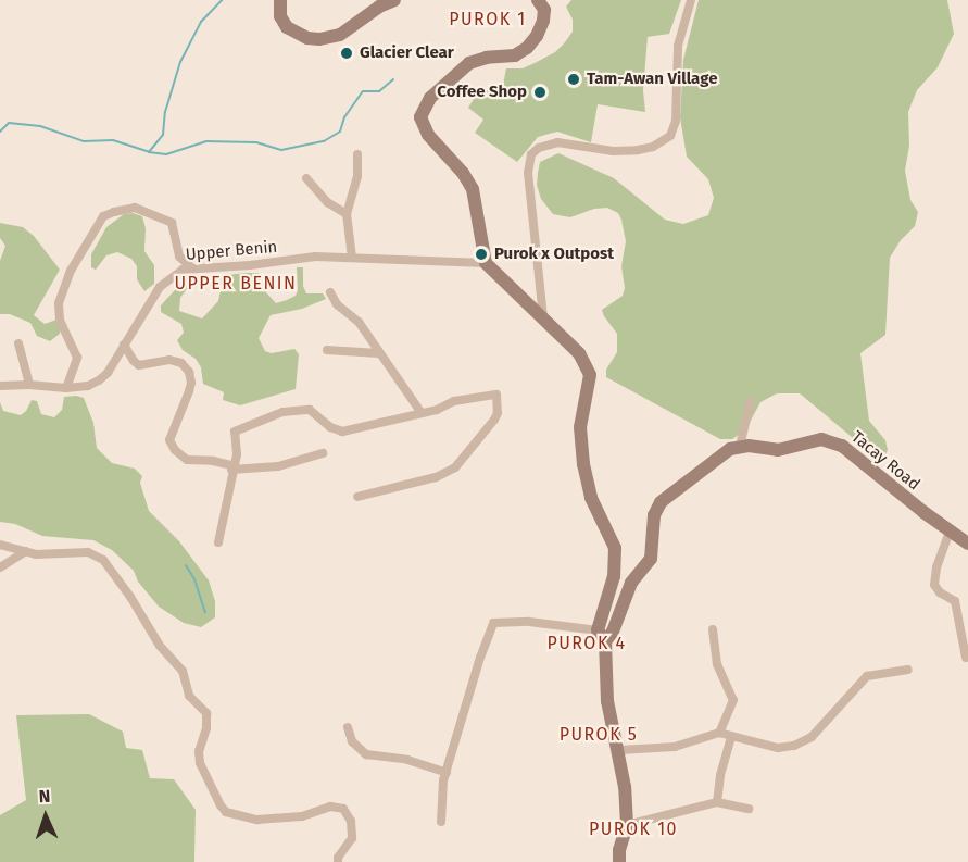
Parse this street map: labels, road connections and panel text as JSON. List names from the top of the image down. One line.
{"streets":{"main road":["Tacay Road"],"street":["Upper Benin"]},"districts":["PUROK 1","UPPER BENIN","PUROK 4","PUROK 5","PUROK 10"],"places":["Glacier Clear","Tam-Awan Village","Coffee Shop","Purok x Outpost"],"north":"top"}
